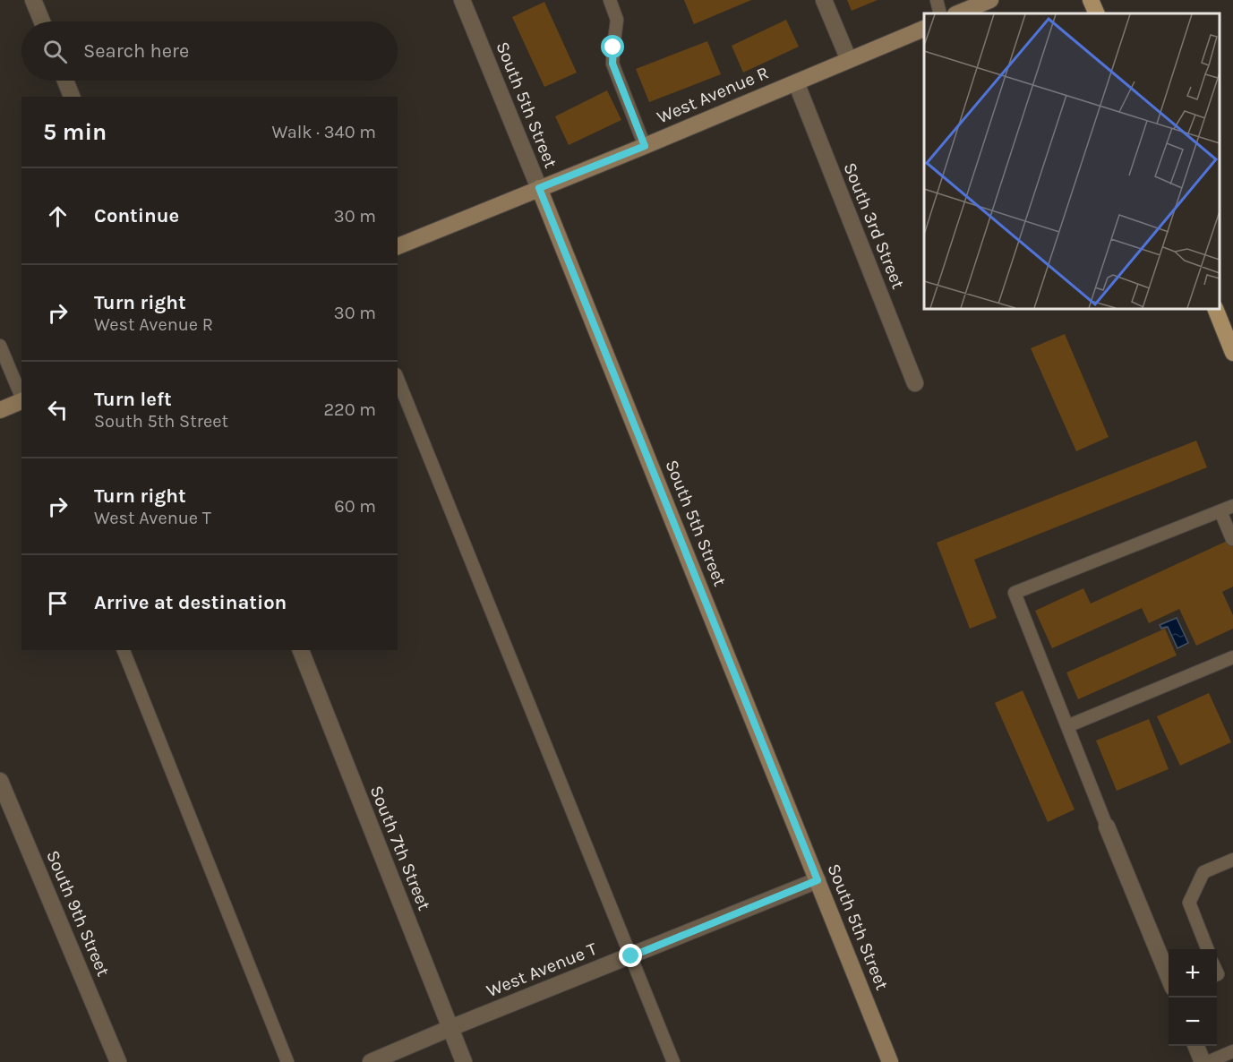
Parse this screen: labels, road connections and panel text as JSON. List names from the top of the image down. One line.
{"streets":{"street":["West Avenue R","South 5th Street","South 3rd Street","South 7th Street","South 9th Street","West Avenue T"]},"crossings":[["West Avenue R","South 5th Street"],["West Avenue R","South 3rd Street"],["South 5th Street","West Avenue T"],["South 7th Street","West Avenue T"]],"page":{"search":"Search here","heading":["5 min","Walk · 340 m"],"list":[["Continue","30 m"],["Turn right","West Avenue R","30 m"],["Turn left","South 5th Street","220 m"],["Turn right","West Avenue T","60 m"],"Arrive at destination"],"map_buttons":["+","−"]}}
